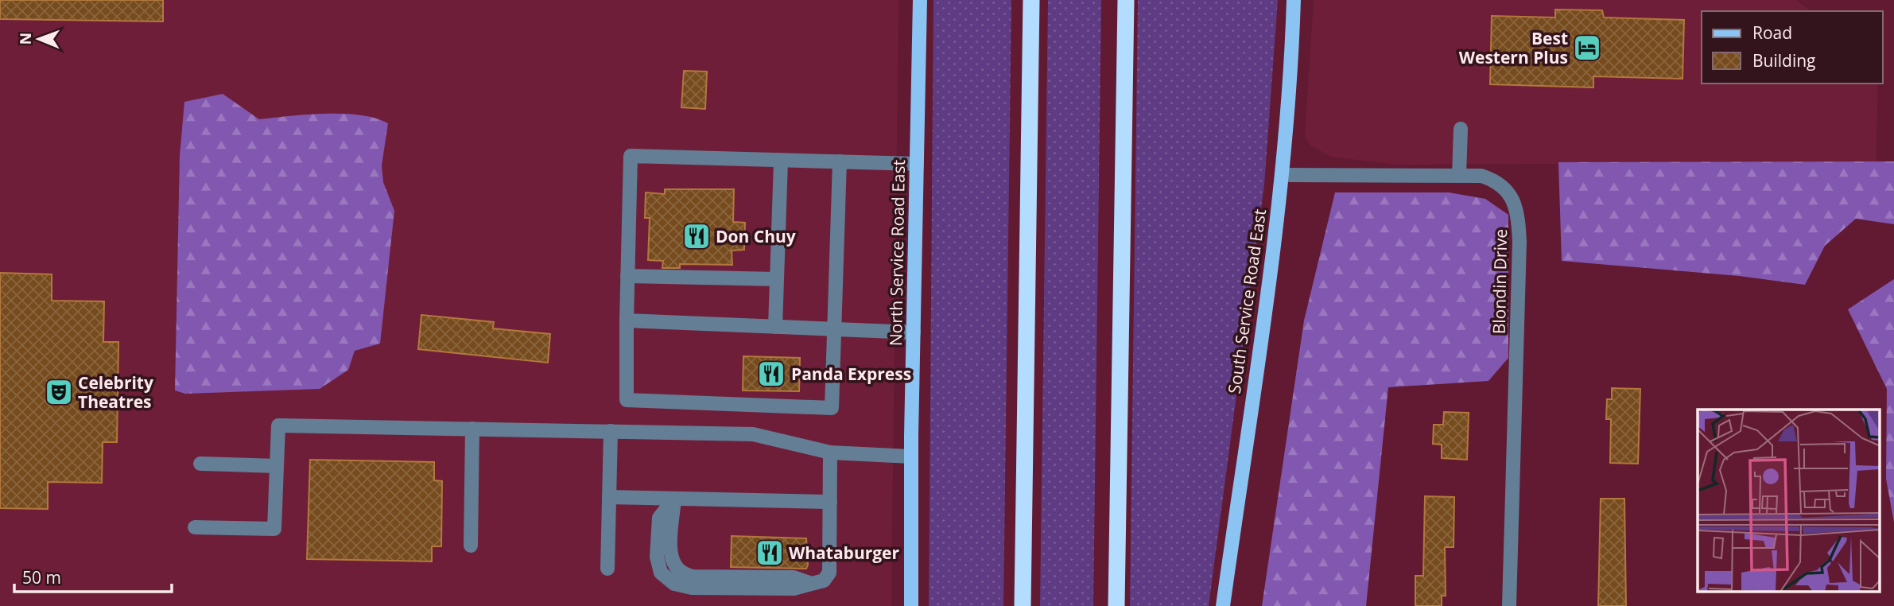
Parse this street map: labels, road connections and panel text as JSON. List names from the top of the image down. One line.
{"streets":{"main road":["North Service Road East","South Service Road East"],"street":["Blondin Drive"]},"crossings":[["Blondin Drive","South Service Road East"]],"places":{"hotel":["Best Western Plus"],"restaurant":["Don Chuy","Panda Express","Whataburger"],"theatre":["Celebrity Theatres"]},"legend":["Road","Building"],"scale_bar":"50 m","north":"left"}
